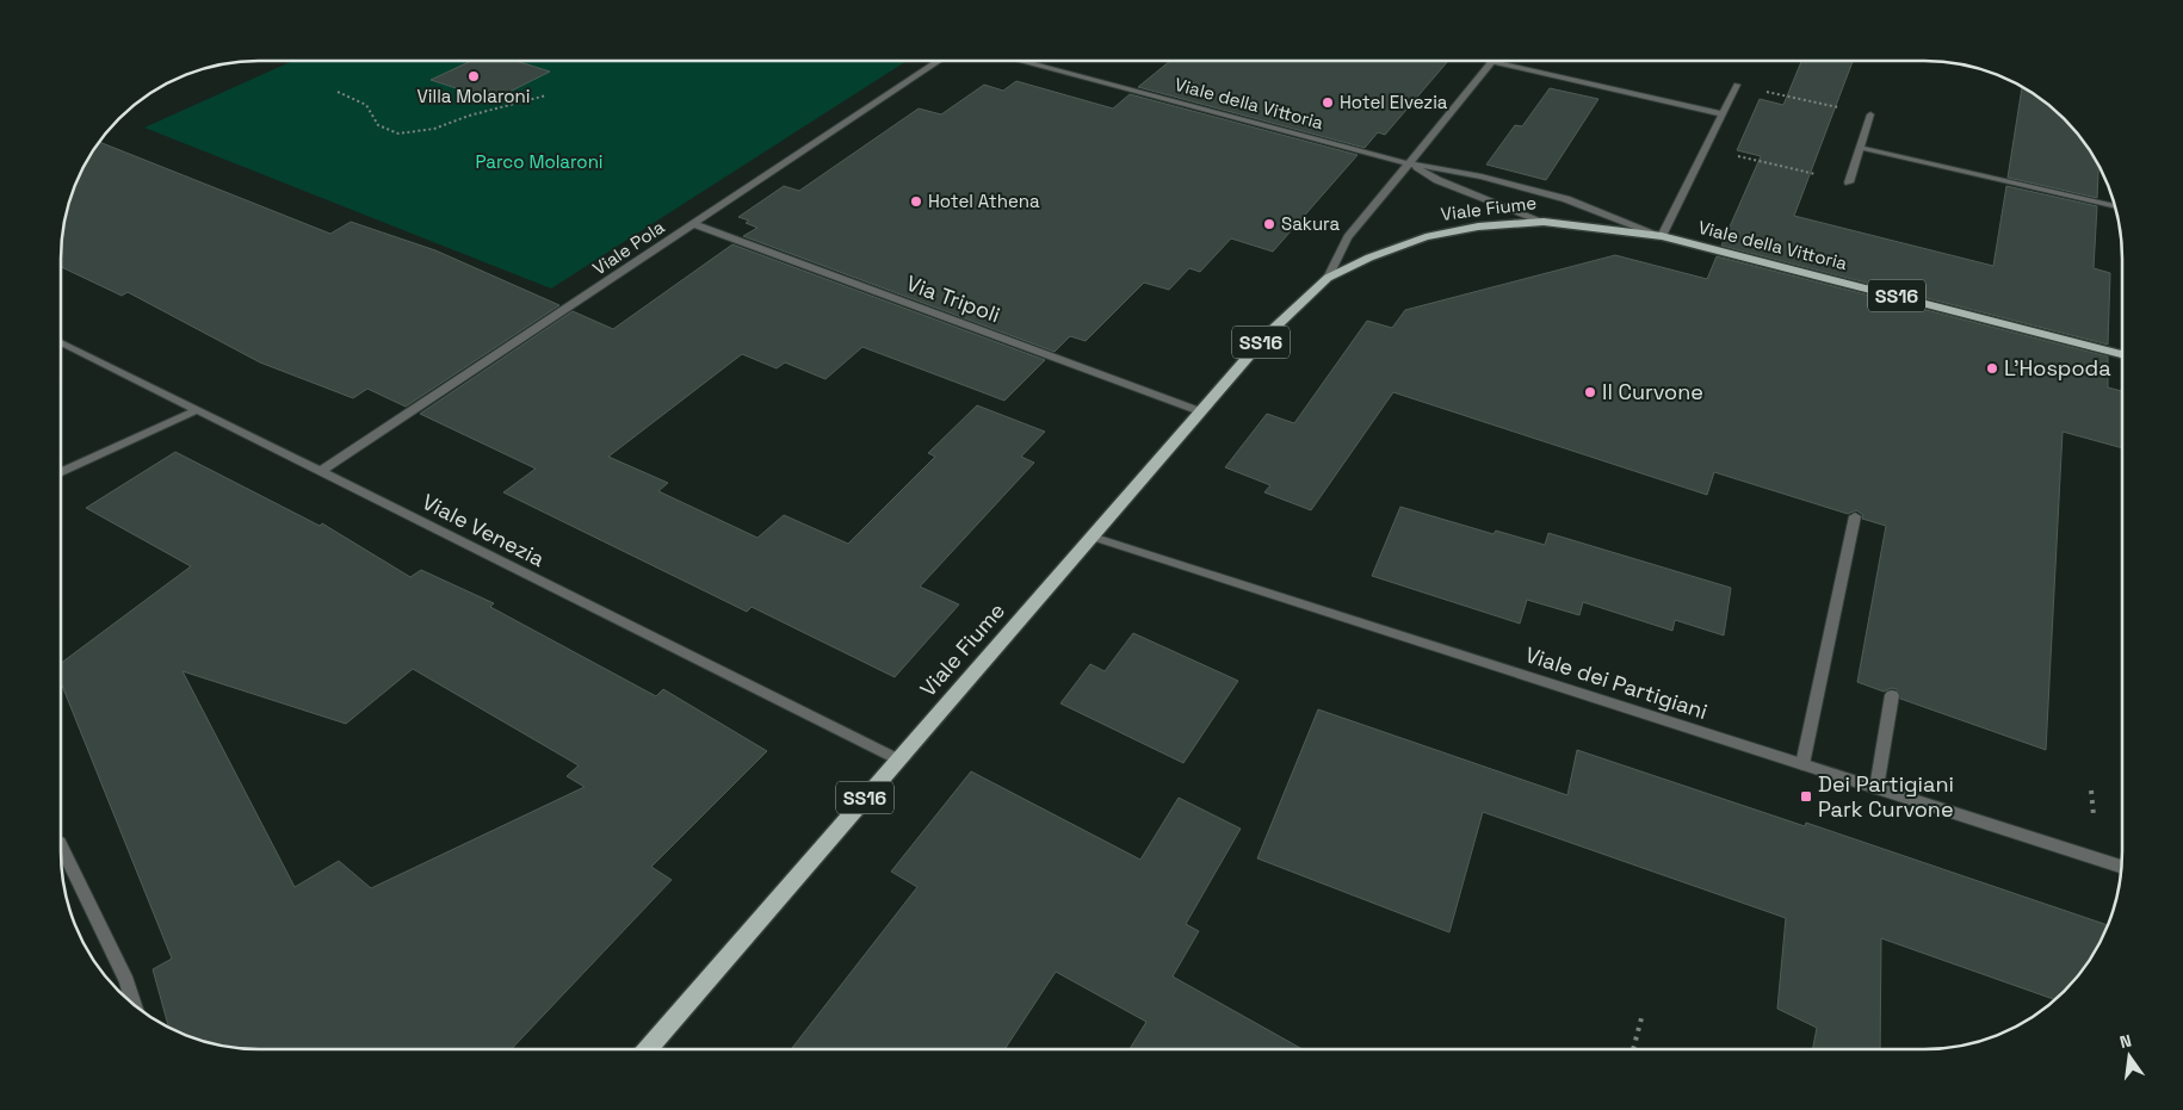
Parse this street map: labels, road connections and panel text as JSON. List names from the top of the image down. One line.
{"streets":{"main road":["Viale della Vittoria","Viale Fiume","SS16"],"street":["Viale Pola","Via Tripoli","Viale Venezia","Viale dei Partigiani"]},"crossings":[["Viale della Vittoria","Viale Fiume"],["Viale Fiume","Via Tripoli"],["Viale Fiume","Viale Venezia"],["Viale Fiume","Viale dei Partigiani"],["Viale Pola","Via Tripoli"],["Viale Pola","Viale Venezia"]],"parks":["Parco Molaroni"],"places":{"other":["Villa Molaroni","Hotel Elvezia","Hotel Athena","Sakura","L'Hospoda","Il Curvone"],"transit":["Dei Partigiani Park Curvone"]},"north":"top"}
